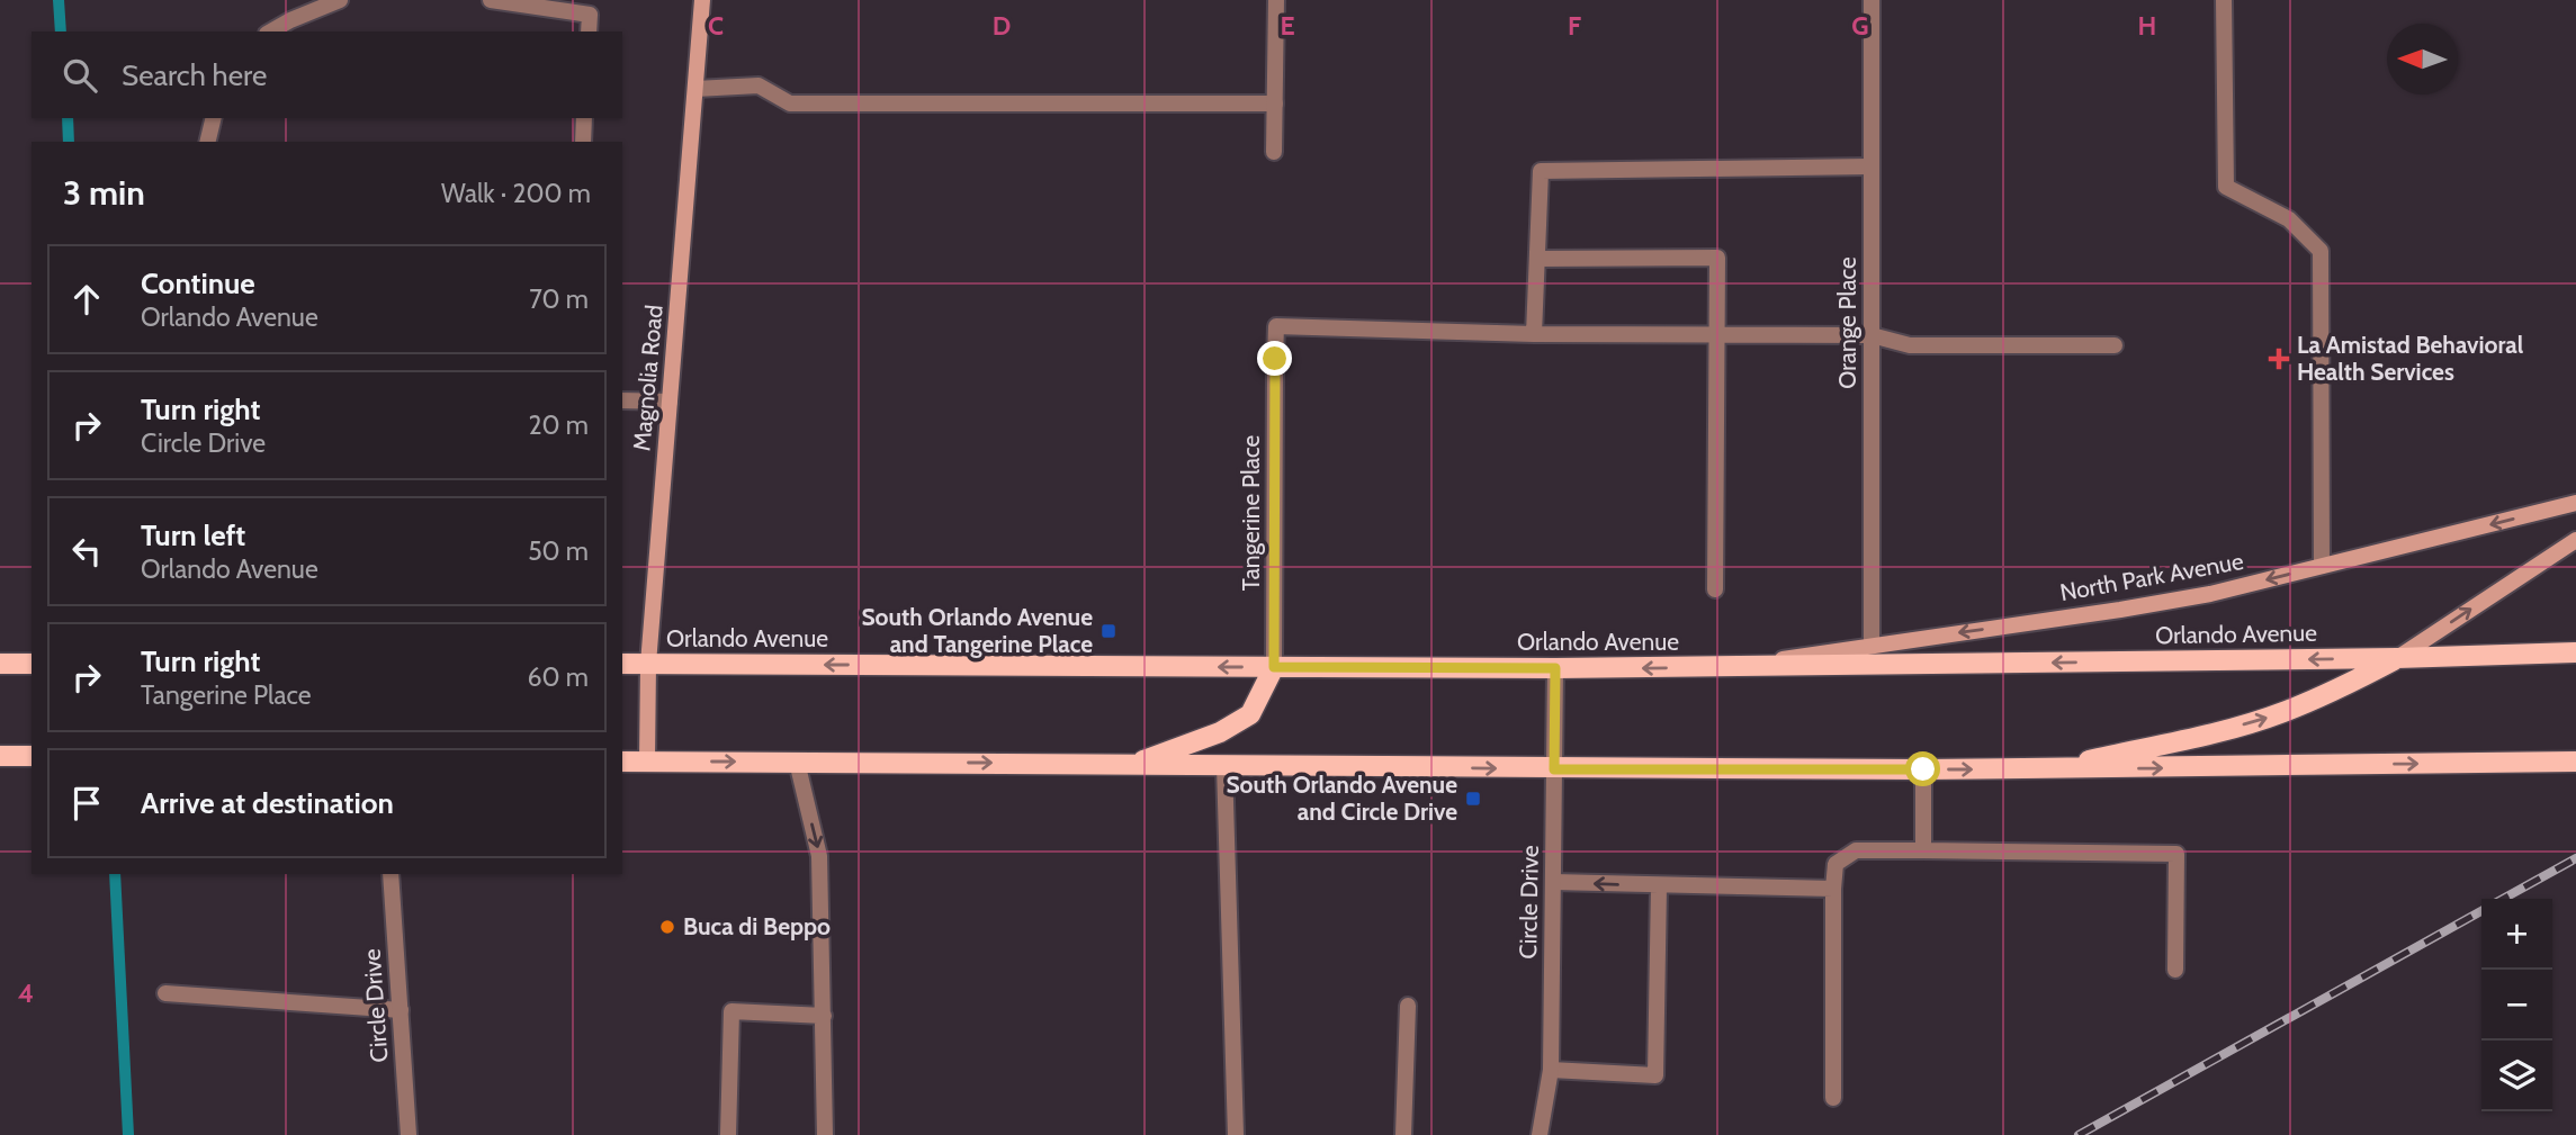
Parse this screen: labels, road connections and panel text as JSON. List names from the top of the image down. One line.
{"streets":{"main road":["Orlando Avenue"],"street":["Orange Place","Magnolia Road","Tangerine Place","North Park Avenue","Circle Drive"]},"crossings":[["Orange Place","North Park Avenue"],["Magnolia Road","Orlando Avenue"],["Tangerine Place","Orlando Avenue"],["North Park Avenue","Orlando Avenue"],["Orlando Avenue","Circle Drive"]],"one_way":["North Park Avenue"],"places":{"health":["La Amistad Behavioral Health Services"],"transit":["South Orlando Avenue and Tangerine Place","South Orlando Avenue and Circle Drive"],"other":["Buca di Beppo"]},"north":"left","page":{"search":"Search here","heading":["3 min","Walk · 200 m"],"list":[["Continue","Orlando Avenue","70 m"],["Turn right","Circle Drive","20 m"],["Turn left","Orlando Avenue","50 m"],["Turn right","Tangerine Place","60 m"],"Arrive at destination"],"map_buttons":["+","−"]},"grid":{"columns":["C","D","E","F","G","H"],"rows":["4"]}}
